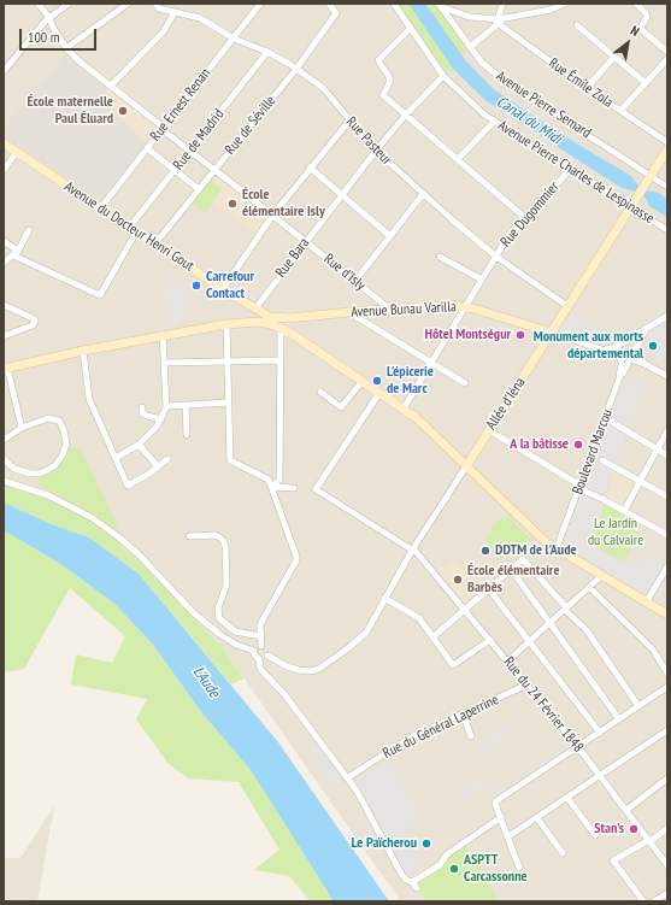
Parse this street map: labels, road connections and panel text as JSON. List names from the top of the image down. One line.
{"streets":{"main road":["Avenue du Docteur Henri Gout","Avenue Bunau Varilla","Allée d'Iéna"],"street":["Rue Émile Zola","Rue Ernest Renan","Avenue Pierre Semard","Rue de Séville","Rue de Madrid","Rue Pasteur","Avenue Pierre Charles de Lespinasse","Rue Dugommier","Rue Bara","Rue d'Isly","Boulevard Marcou","Rue du 24 Février 1848","Rue du Général Laperrine"]},"crossings":[["Rue Ernest Renan","Rue Pasteur"],["Rue Ernest Renan","Avenue du Docteur Henri Gout"],["Rue Ernest Renan","Rue d'Isly"],["Avenue Pierre Semard","Allée d'Iéna"],["Rue de Séville","Rue Pasteur"],["Rue de Séville","Avenue du Docteur Henri Gout"],["Rue de Séville","Rue d'Isly"],["Rue de Madrid","Rue Pasteur"],["Rue de Madrid","Avenue du Docteur Henri Gout"],["Rue de Madrid","Rue d'Isly"],["Rue Pasteur","Rue Dugommier"],["Rue Pasteur","Rue Bara"],["Rue Pasteur","Allée d'Iéna"],["Avenue Pierre Charles de Lespinasse","Rue Dugommier"],["Avenue Pierre Charles de Lespinasse","Rue Bara"],["Avenue Pierre Charles de Lespinasse","Allée d'Iéna"],["Rue Dugommier","Avenue Bunau Varilla"],["Avenue du Docteur Henri Gout","Rue Bara"],["Avenue du Docteur Henri Gout","Avenue Bunau Varilla"],["Rue Bara","Rue d'Isly"],["Rue Bara","Avenue Bunau Varilla"],["Rue d'Isly","Avenue Bunau Varilla"],["Avenue Bunau Varilla","Allée d'Iéna"],["Allée d'Iéna","Rue du 24 Février 1848"],["Rue du 24 Février 1848","Rue du Général Laperrine"]],"water":["Canal du Midi","L'Aude"],"parks":["Le Jardin du Calvaire"],"places":["École maternelle Paul Éluard","École élémentaire Isly","Carrefour Contact","Hôtel Montségur","Monument aux morts départemental","L'épicerie de Marc","A la bâtisse","DDTM de l'Aude","École élémentaire Barbès","Stan’s","Le Païcherou","ASPTT Carcassonne"],"scale_bar":"100 m","north":"top right"}
